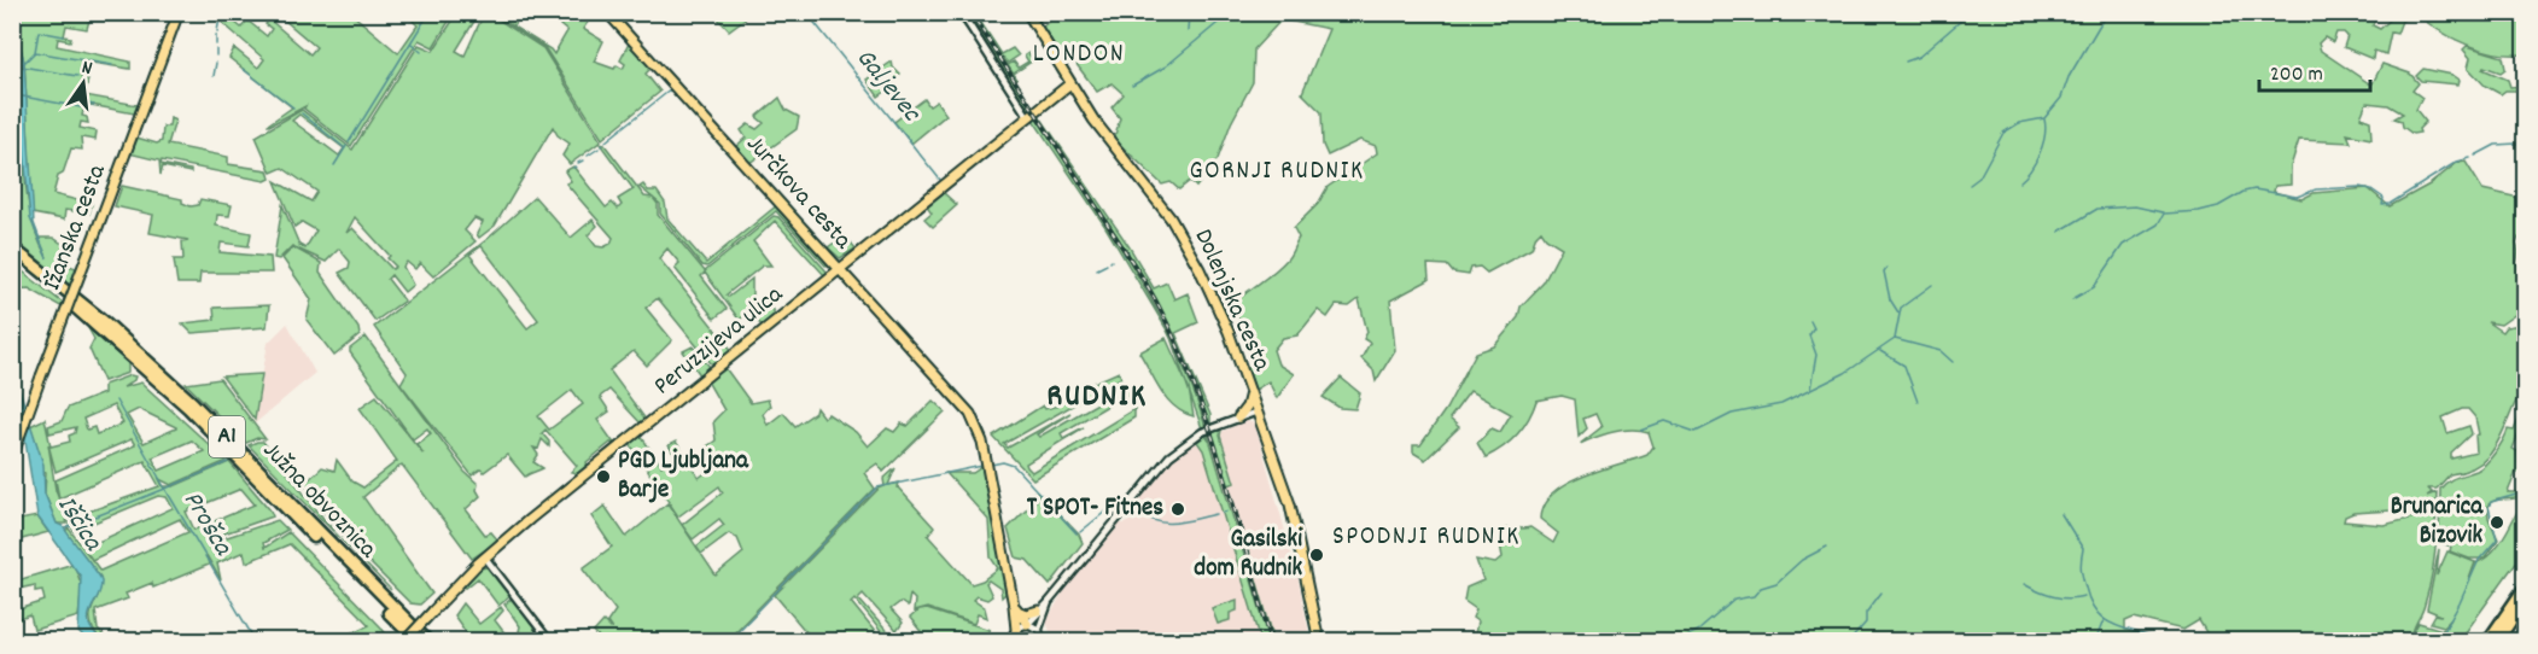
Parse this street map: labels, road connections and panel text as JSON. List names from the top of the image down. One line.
{"streets":{"highway":["A1","Južna obvoznica"],"main road":["Jurčkova cesta","Ižanska cesta","Dolenjska cesta","Peruzzijeva ulica"]},"crossings":[["Jurčkova cesta","Peruzzijeva ulica"],["Dolenjska cesta","Peruzzijeva ulica"]],"districts":["LONDON","GORNJI RUDNIK","RUDNIK","SPODNJI RUDNIK"],"water":["Galjevec","Iščica","Prošca"],"places":["PGD Ljubljana Barje","T SPOT- Fitnes","Brunarica Bizovik","Gasilski dom Rudnik"],"scale_bar":"200 m","north":"top"}
